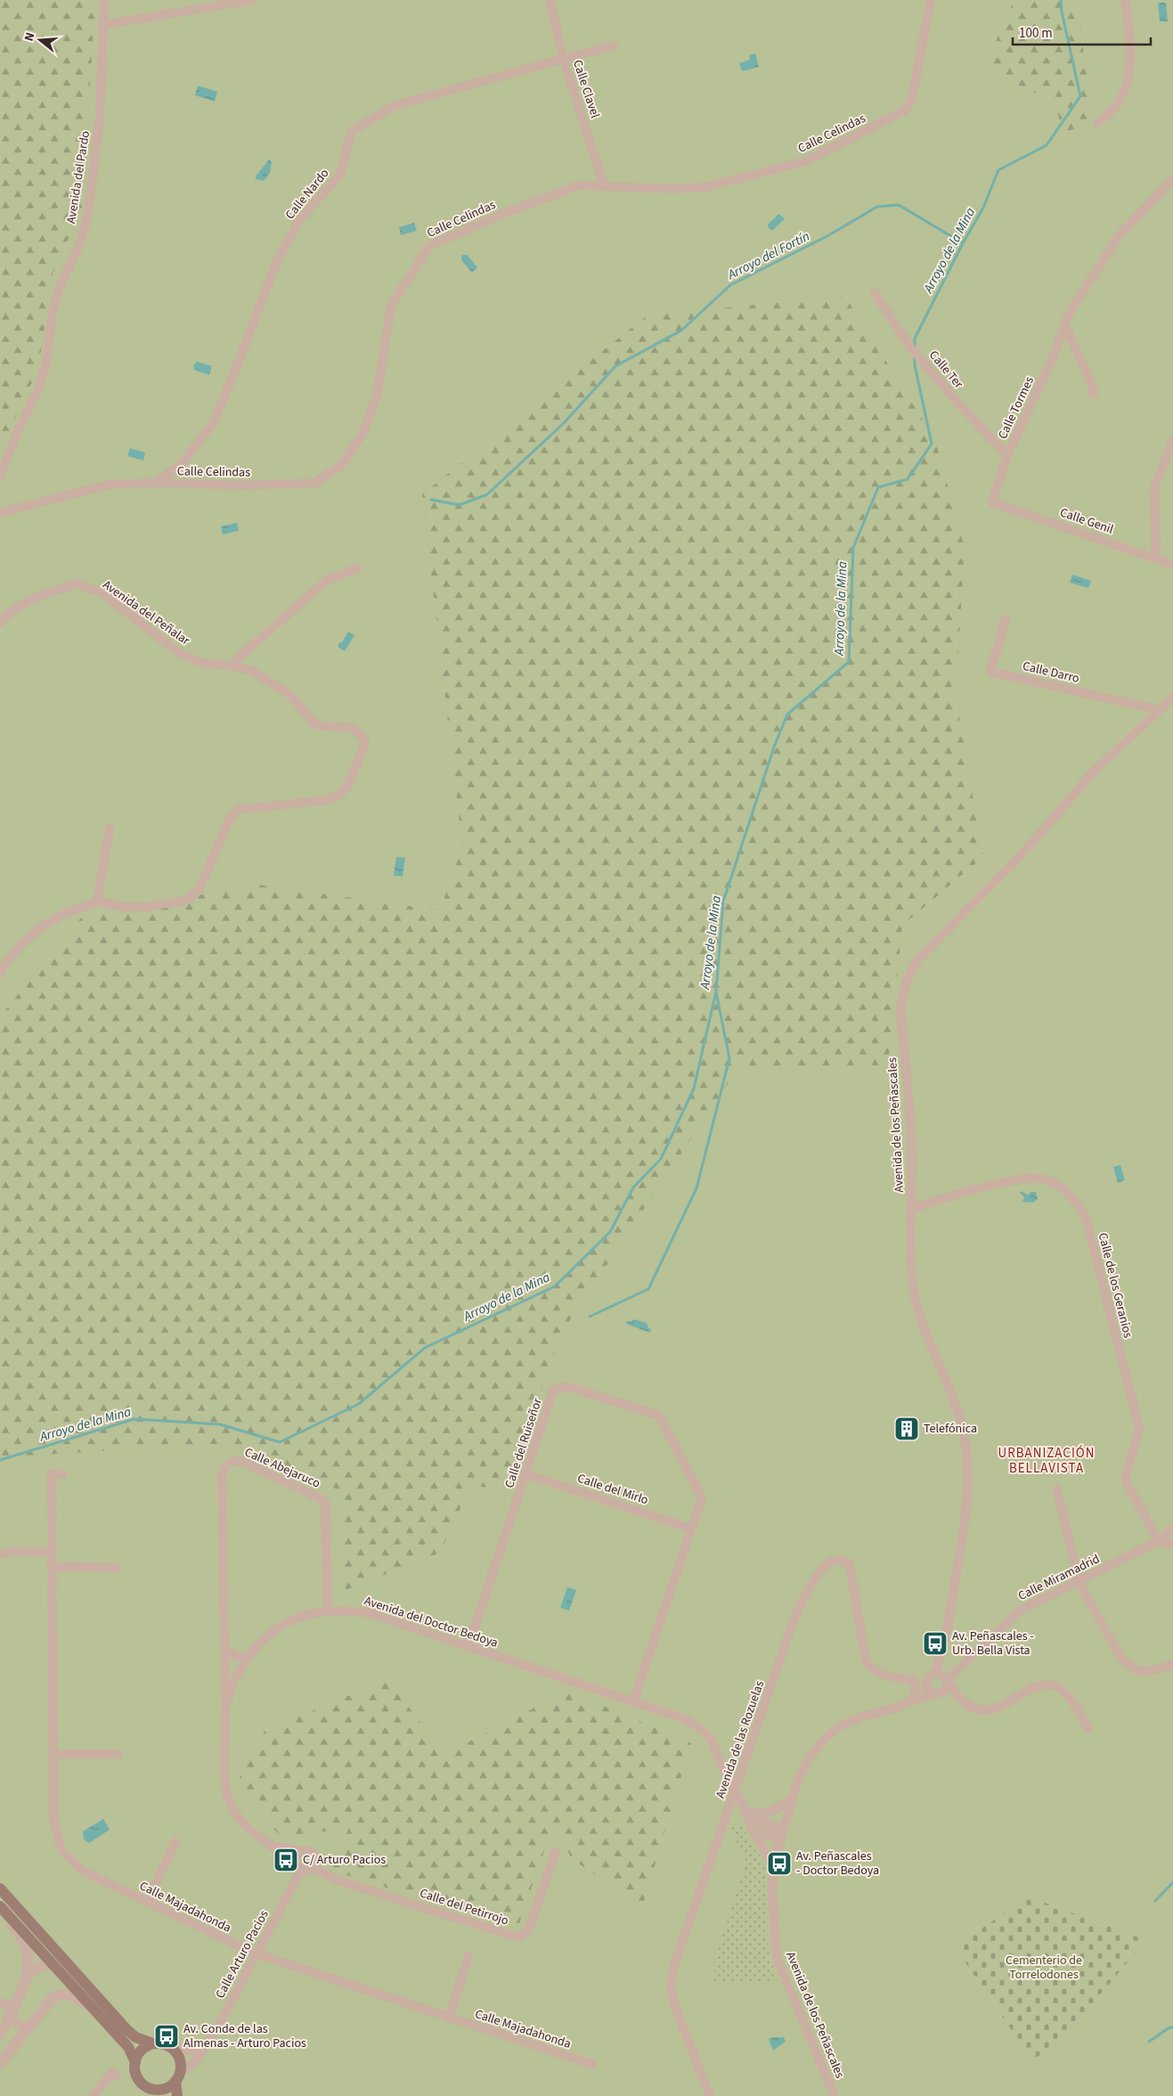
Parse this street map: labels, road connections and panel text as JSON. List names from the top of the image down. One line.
{"streets":{"street":["Calle Clavel","Calle Celindas","Avenida del Pardo","Calle Nardo","Calle Ter","Calle Tormes","Calle Genil","Avenida del Peñalar","Calle Darro","Avenida de los Peñascales","Calle de los Geranios","Calle del Ruiseñor","Calle Abejaruco","Calle del Mirlo","Calle Miramadrid","Avenida del Doctor Bedoya","Avenida de las Rozuelas","Calle Majadahonda","Calle del Petirrojo","Calle Arturo Pacios"]},"crossings":[["Calle Clavel","Calle Celindas"],["Calle Clavel","Calle Nardo"],["Calle Celindas","Calle Nardo"],["Calle Ter","Calle Tormes"],["Calle Tormes","Calle Genil"],["Calle Darro","Avenida de los Peñascales"],["Avenida de los Peñascales","Calle de los Geranios"],["Avenida de los Peñascales","Calle Miramadrid"],["Avenida de los Peñascales","Avenida del Doctor Bedoya"],["Avenida de los Peñascales","Avenida de las Rozuelas"],["Calle de los Geranios","Calle Miramadrid"],["Calle del Ruiseñor","Calle del Mirlo"],["Calle del Ruiseñor","Avenida del Doctor Bedoya"],["Calle Abejaruco","Avenida del Doctor Bedoya"],["Calle Miramadrid","Avenida de las Rozuelas"],["Avenida del Doctor Bedoya","Avenida de las Rozuelas"],["Avenida del Doctor Bedoya","Calle del Petirrojo"],["Avenida del Doctor Bedoya","Calle Arturo Pacios"],["Calle Majadahonda","Calle Arturo Pacios"],["Calle del Petirrojo","Calle Arturo Pacios"]],"districts":["URBANIZACIÓN BELLAVISTA"],"water":["Arroyo de la Mina","Arroyo del Fortín"],"parks":["Cementerio de Torrelodones"],"places":{"building":["Telefónica"],"bus stop":["Av. Peñascales - Urb. Bella Vista","C/ Arturo Pacios","Av. Peñascales - Doctor Bedoya","Av. Conde de las Almenas - Arturo Pacios"]},"scale_bar":"100 m","north":"left"}
